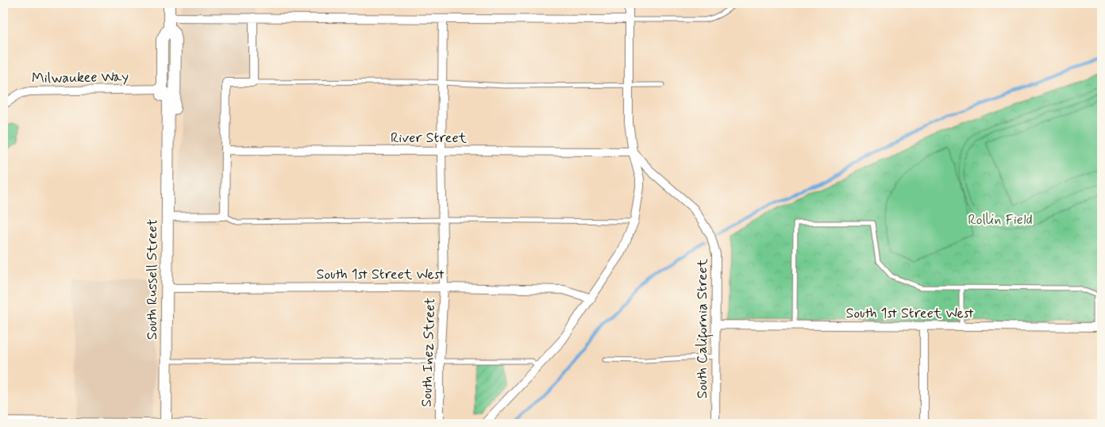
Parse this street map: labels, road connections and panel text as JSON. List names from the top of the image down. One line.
{"streets":{"main road":["South Russell Street"],"street":["Milwaukee Way","River Street","South 1st Street West","South California Street","South Inez Street"]},"crossings":[["Milwaukee Way","South Russell Street"],["River Street","South California Street"],["River Street","South Inez Street"],["South 1st Street West","South Russell Street"],["South 1st Street West","South California Street"],["South 1st Street West","South Inez Street"]],"parks":["Rollin Field"]}
